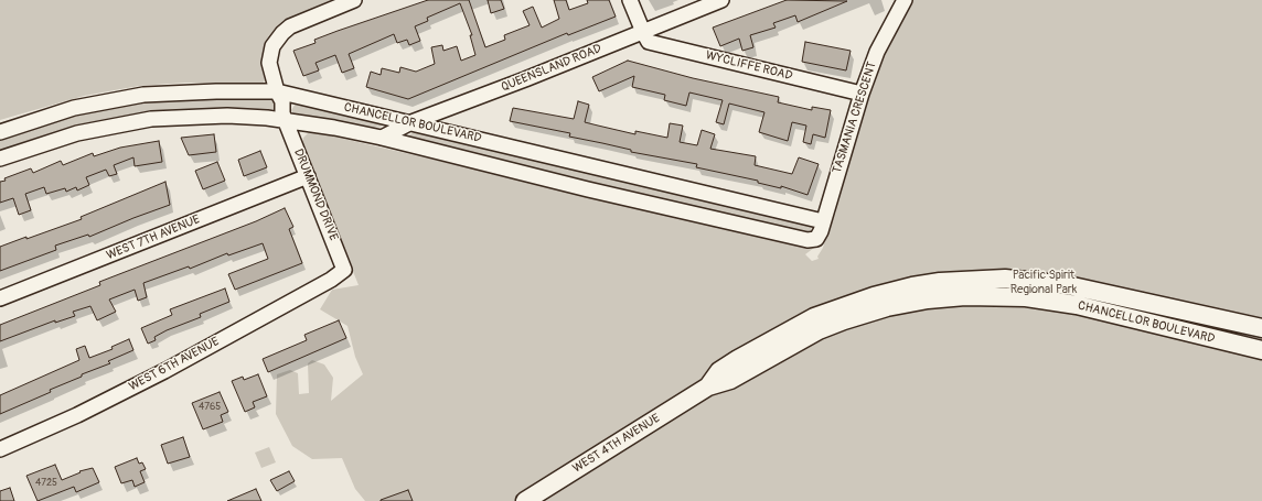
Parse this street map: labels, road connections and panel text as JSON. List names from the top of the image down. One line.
{"streets":{"main road":["CHANCELLOR BOULEVARD","WEST 4TH AVENUE"],"street":["WYCLIFFE ROAD","QUEENSLAND ROAD","TASMANIA CRESCENT","DRUMMOND DRIVE","WEST 7TH AVENUE","WEST 6TH AVENUE"]},"crossings":[["WYCLIFFE ROAD","QUEENSLAND ROAD"],["WYCLIFFE ROAD","TASMANIA CRESCENT"],["QUEENSLAND ROAD","CHANCELLOR BOULEVARD"],["TASMANIA CRESCENT","CHANCELLOR BOULEVARD"],["CHANCELLOR BOULEVARD","DRUMMOND DRIVE"],["CHANCELLOR BOULEVARD","WEST 4TH AVENUE"],["DRUMMOND DRIVE","WEST 7TH AVENUE"],["DRUMMOND DRIVE","WEST 6TH AVENUE"]],"parks":["Pacific Spirit Regional Park"],"house_numbers":["4765","4725"]}
